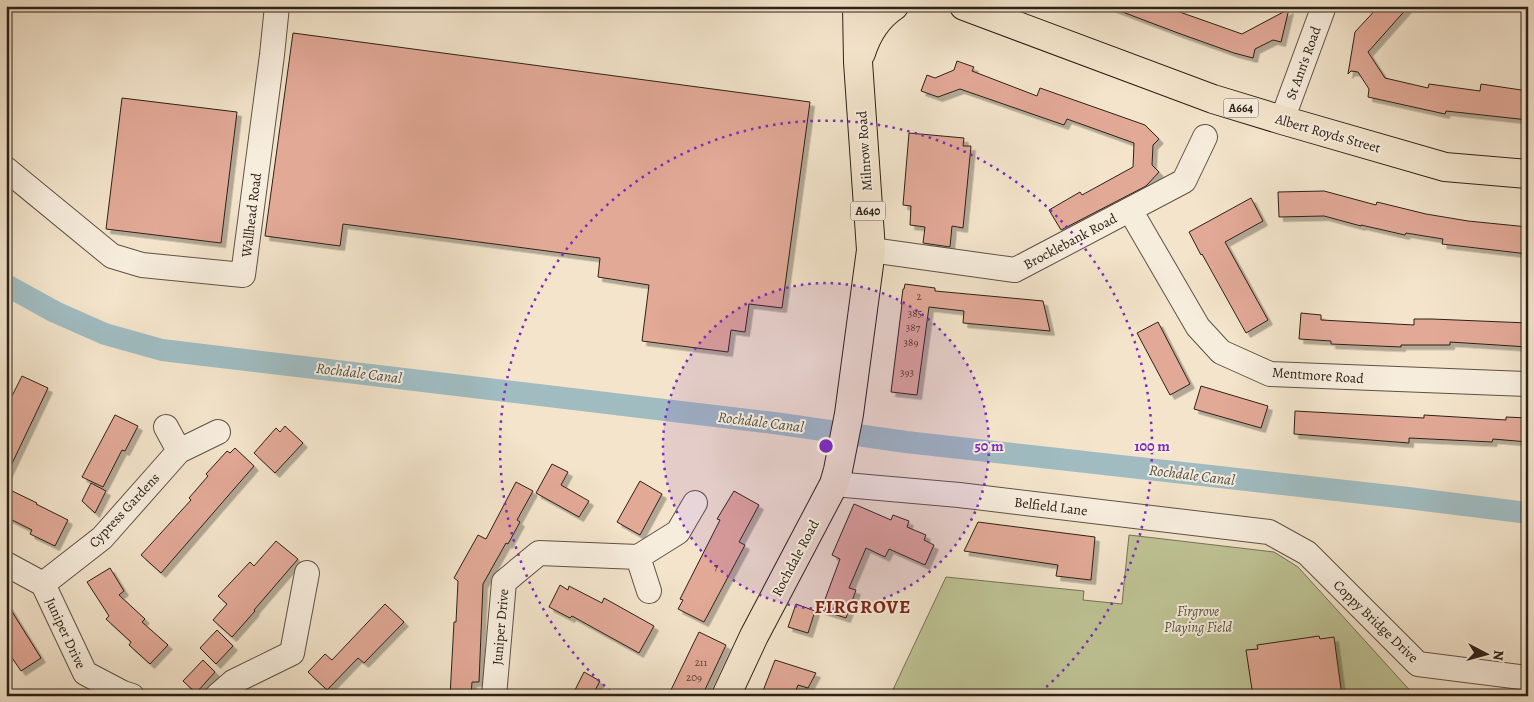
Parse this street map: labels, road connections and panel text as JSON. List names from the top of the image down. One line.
{"streets":{"main road":["A664","Albert Royds Street","Milnrow Road","A640","Rochdale Road"],"street":["St Ann's Road","Wallhead Road","Brocklebank Road","Mentmore Road","Belfield Lane","Cypress Gardens","Coppy Bridge Drive","Juniper Drive"]},"crossings":[["St Ann's Road","Albert Royds Street"],["Milnrow Road","Brocklebank Road"],["Milnrow Road","Rochdale Road"],["Brocklebank Road","Mentmore Road"],["Belfield Lane","Rochdale Road"],["Belfield Lane","Coppy Bridge Drive"],["Cypress Gardens","Juniper Drive"]],"districts":["FIRGROVE"],"water":["Rochdale Canal"],"parks":["Firgrove Playing Field"],"house_numbers":["2","385","387","389","393","7","211","209"],"north":"right","rings":["50 m","100 m"]}
